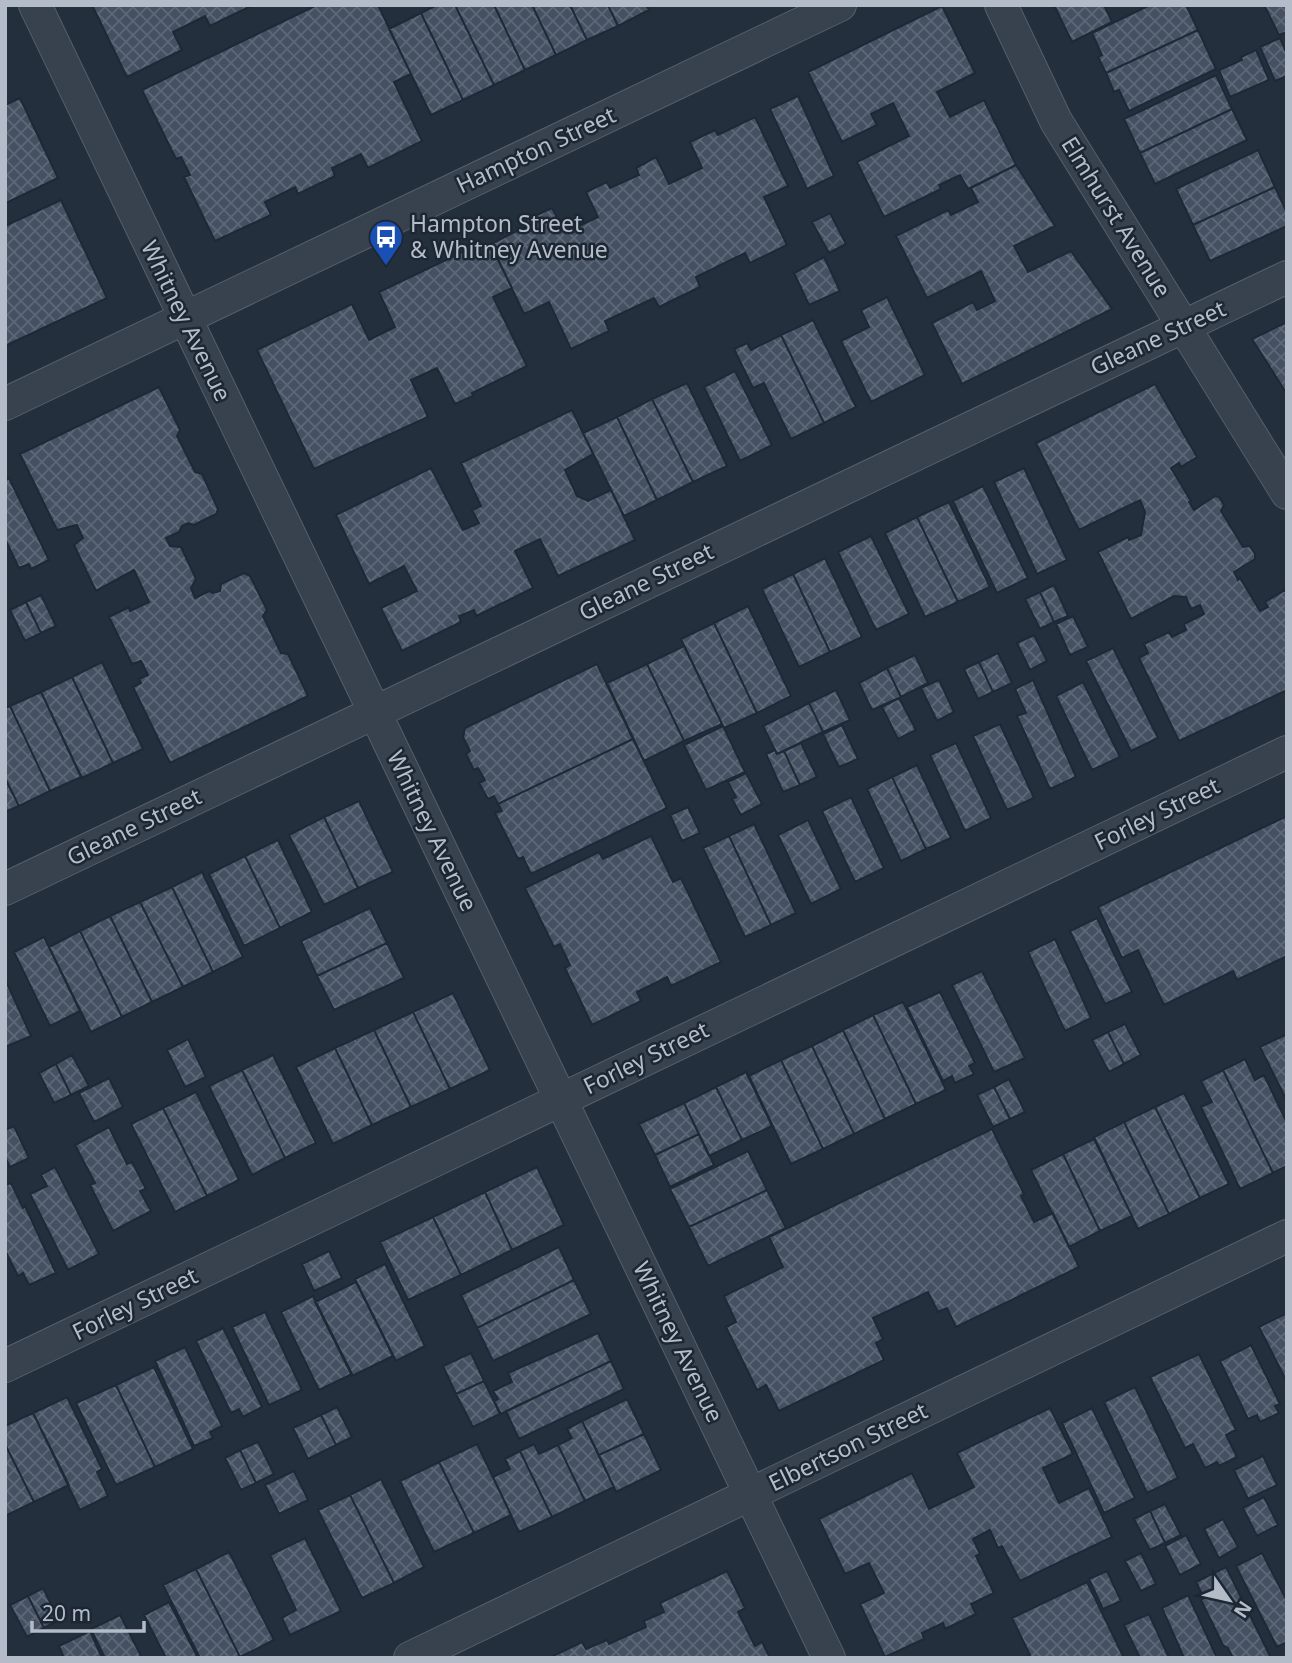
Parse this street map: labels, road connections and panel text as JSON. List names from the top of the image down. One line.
{"streets":{"street":["Hampton Street","Elmhurst Avenue","Whitney Avenue","Gleane Street","Forley Street","Elbertson Street"]},"crossings":[["Hampton Street","Whitney Avenue"],["Elmhurst Avenue","Gleane Street"],["Whitney Avenue","Gleane Street"],["Whitney Avenue","Forley Street"],["Whitney Avenue","Elbertson Street"]],"places":{"bus stop":["Hampton Street & Whitney Avenue"]},"scale_bar":"20 m","north":"bottom right"}
